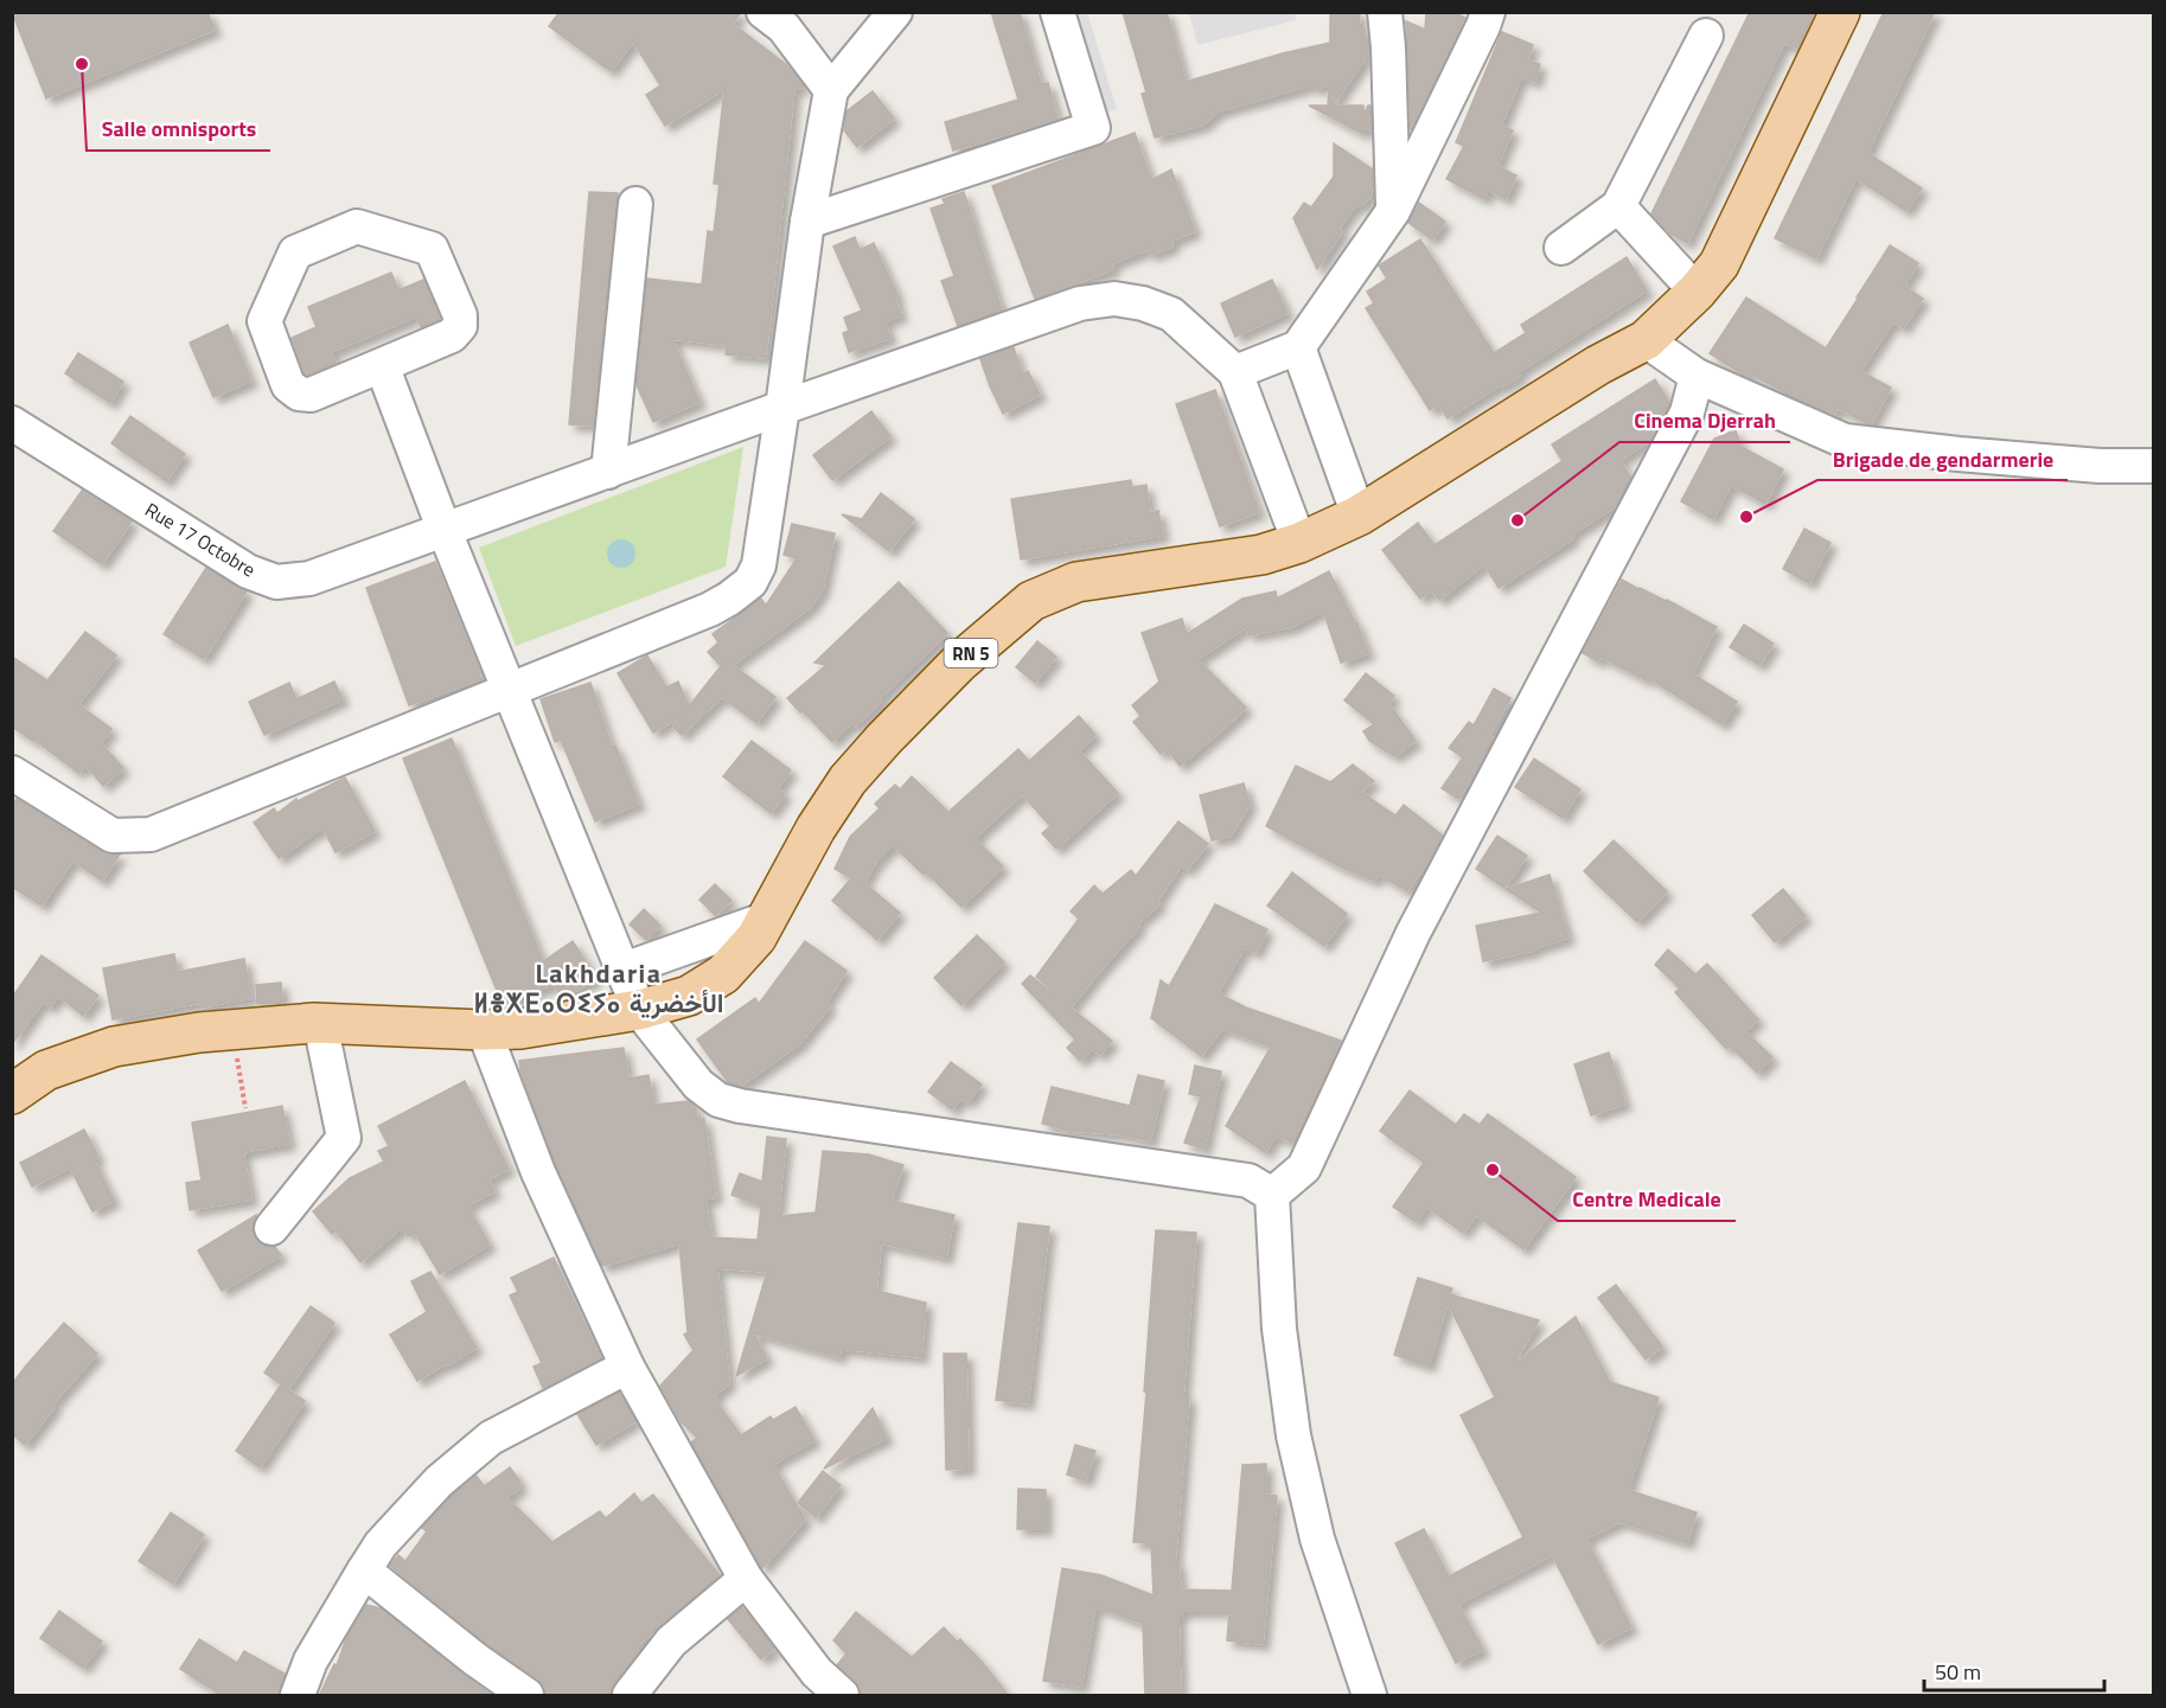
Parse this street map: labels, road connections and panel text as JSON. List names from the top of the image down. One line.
{"streets":{"main road":["RN 5"],"street":["Rue 17 Octobre"]},"districts":["Lakhdaria ⵍⴻⵅⴹⴰⵔⵉⵢⴰ الأخضرية"],"places":["Salle omnisports","Brigade de gendarmerie","Cinema Djerrah","Centre Medicale"],"scale_bar":"50 m"}
